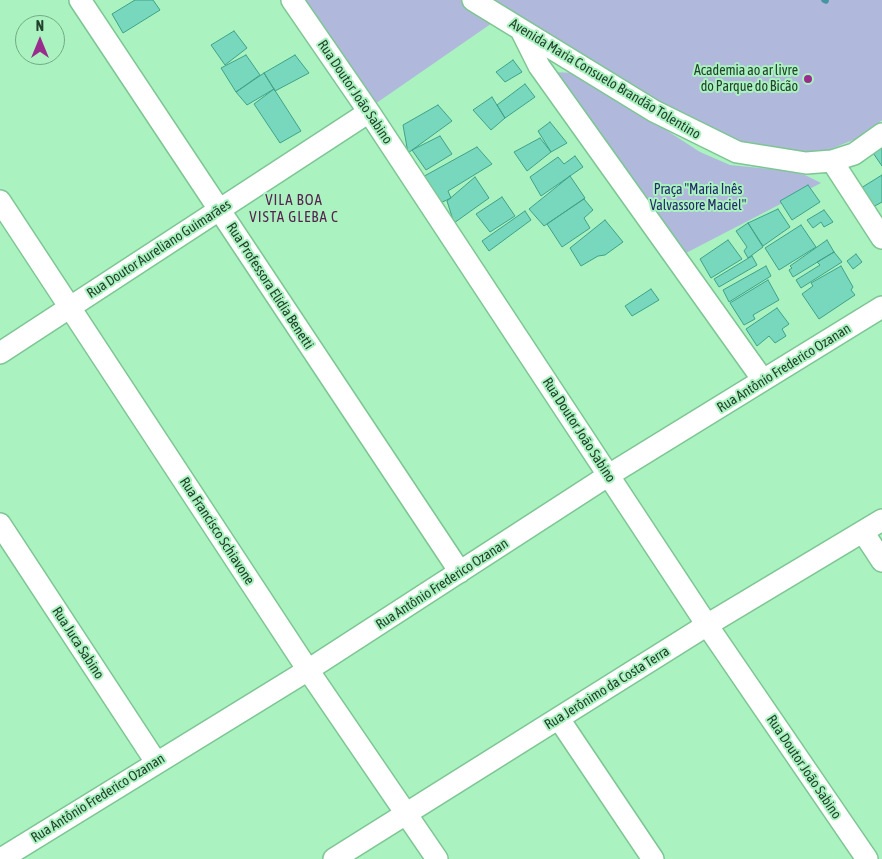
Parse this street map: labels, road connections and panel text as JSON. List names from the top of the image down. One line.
{"streets":{"street":["Avenida Maria Consuelo Brandão Tolentino","Rua Doutor João Sabino","Rua Doutor Aureliano Guimarães","Rua Professora Elidia Benetti","Rua Antônio Frederico Ozanan","Rua Francisco Schiavone","Rua Juca Sabino","Rua Jerônimo da Costa Terra"]},"crossings":[["Rua Doutor João Sabino","Rua Doutor Aureliano Guimarães"],["Rua Doutor João Sabino","Rua Antônio Frederico Ozanan"],["Rua Doutor João Sabino","Rua Jerônimo da Costa Terra"],["Rua Doutor Aureliano Guimarães","Rua Professora Elidia Benetti"],["Rua Doutor Aureliano Guimarães","Rua Francisco Schiavone"],["Rua Professora Elidia Benetti","Rua Antônio Frederico Ozanan"],["Rua Antônio Frederico Ozanan","Rua Francisco Schiavone"],["Rua Antônio Frederico Ozanan","Rua Juca Sabino"],["Rua Francisco Schiavone","Rua Jerônimo da Costa Terra"]],"districts":["VILA BOA VISTA GLEBA C"],"parks":["Praça \"Maria Inês Valvassore Maciel\""],"places":["Academia ao ar livre do Parque do Bicão"],"north":"top"}
